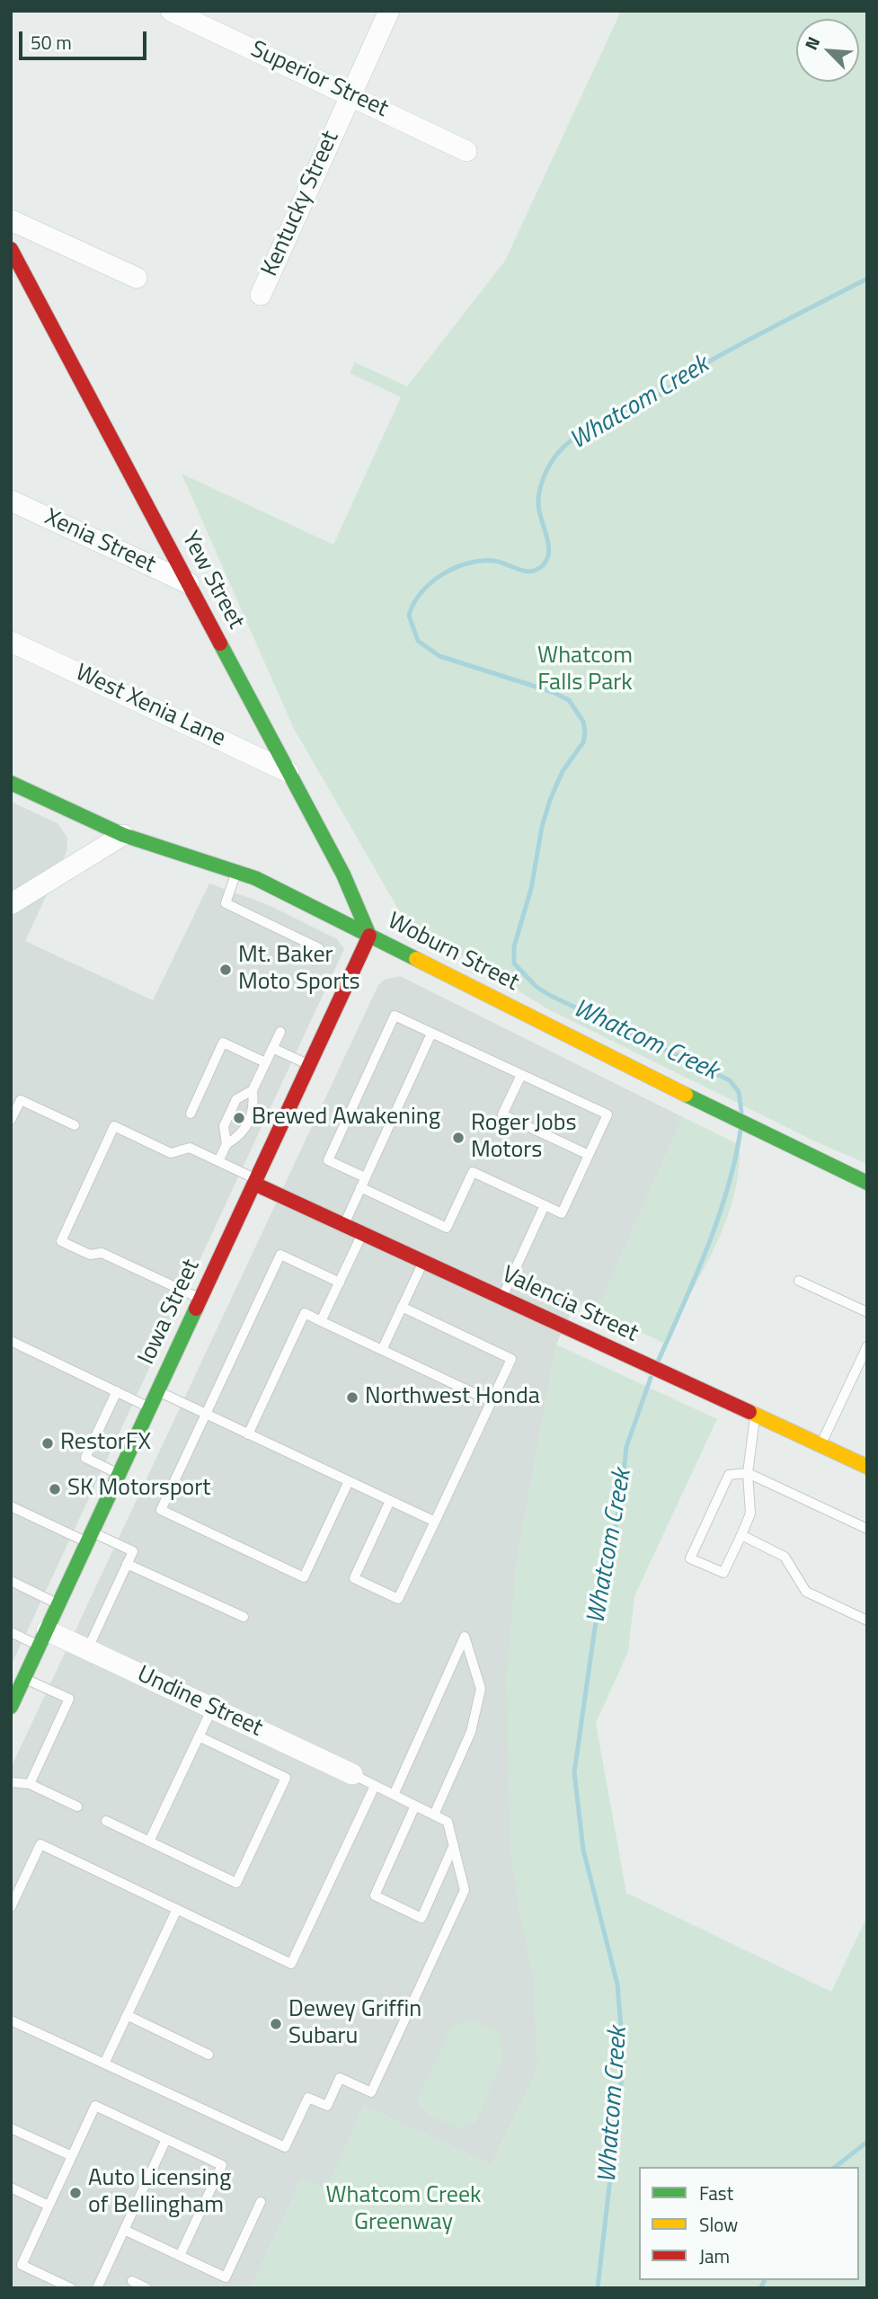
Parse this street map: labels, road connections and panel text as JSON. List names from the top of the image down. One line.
{"streets":{"street":["Superior Street","Kentucky Street","Xenia Street","Yew Street","West Xenia Lane","Woburn Street","Valencia Street","Iowa Street","Undine Street"]},"crossings":[["Superior Street","Kentucky Street"],["Xenia Street","Yew Street"],["Yew Street","West Xenia Lane"],["Yew Street","Woburn Street"],["Yew Street","Iowa Street"],["Woburn Street","Iowa Street"],["Valencia Street","Iowa Street"],["Iowa Street","Undine Street"]],"water":["Whatcom Creek"],"parks":["Whatcom Falls Park","Whatcom Creek Greenway"],"places":["Mt. Baker Moto Sports","Brewed Awakening","Roger Jobs Motors","Northwest Honda","RestorFX","SK Motorsport","Dewey Griffin Subaru","Auto Licensing of Bellingham"],"legend":["Fast","Slow","Jam"],"scale_bar":"50 m","north":"top left"}
